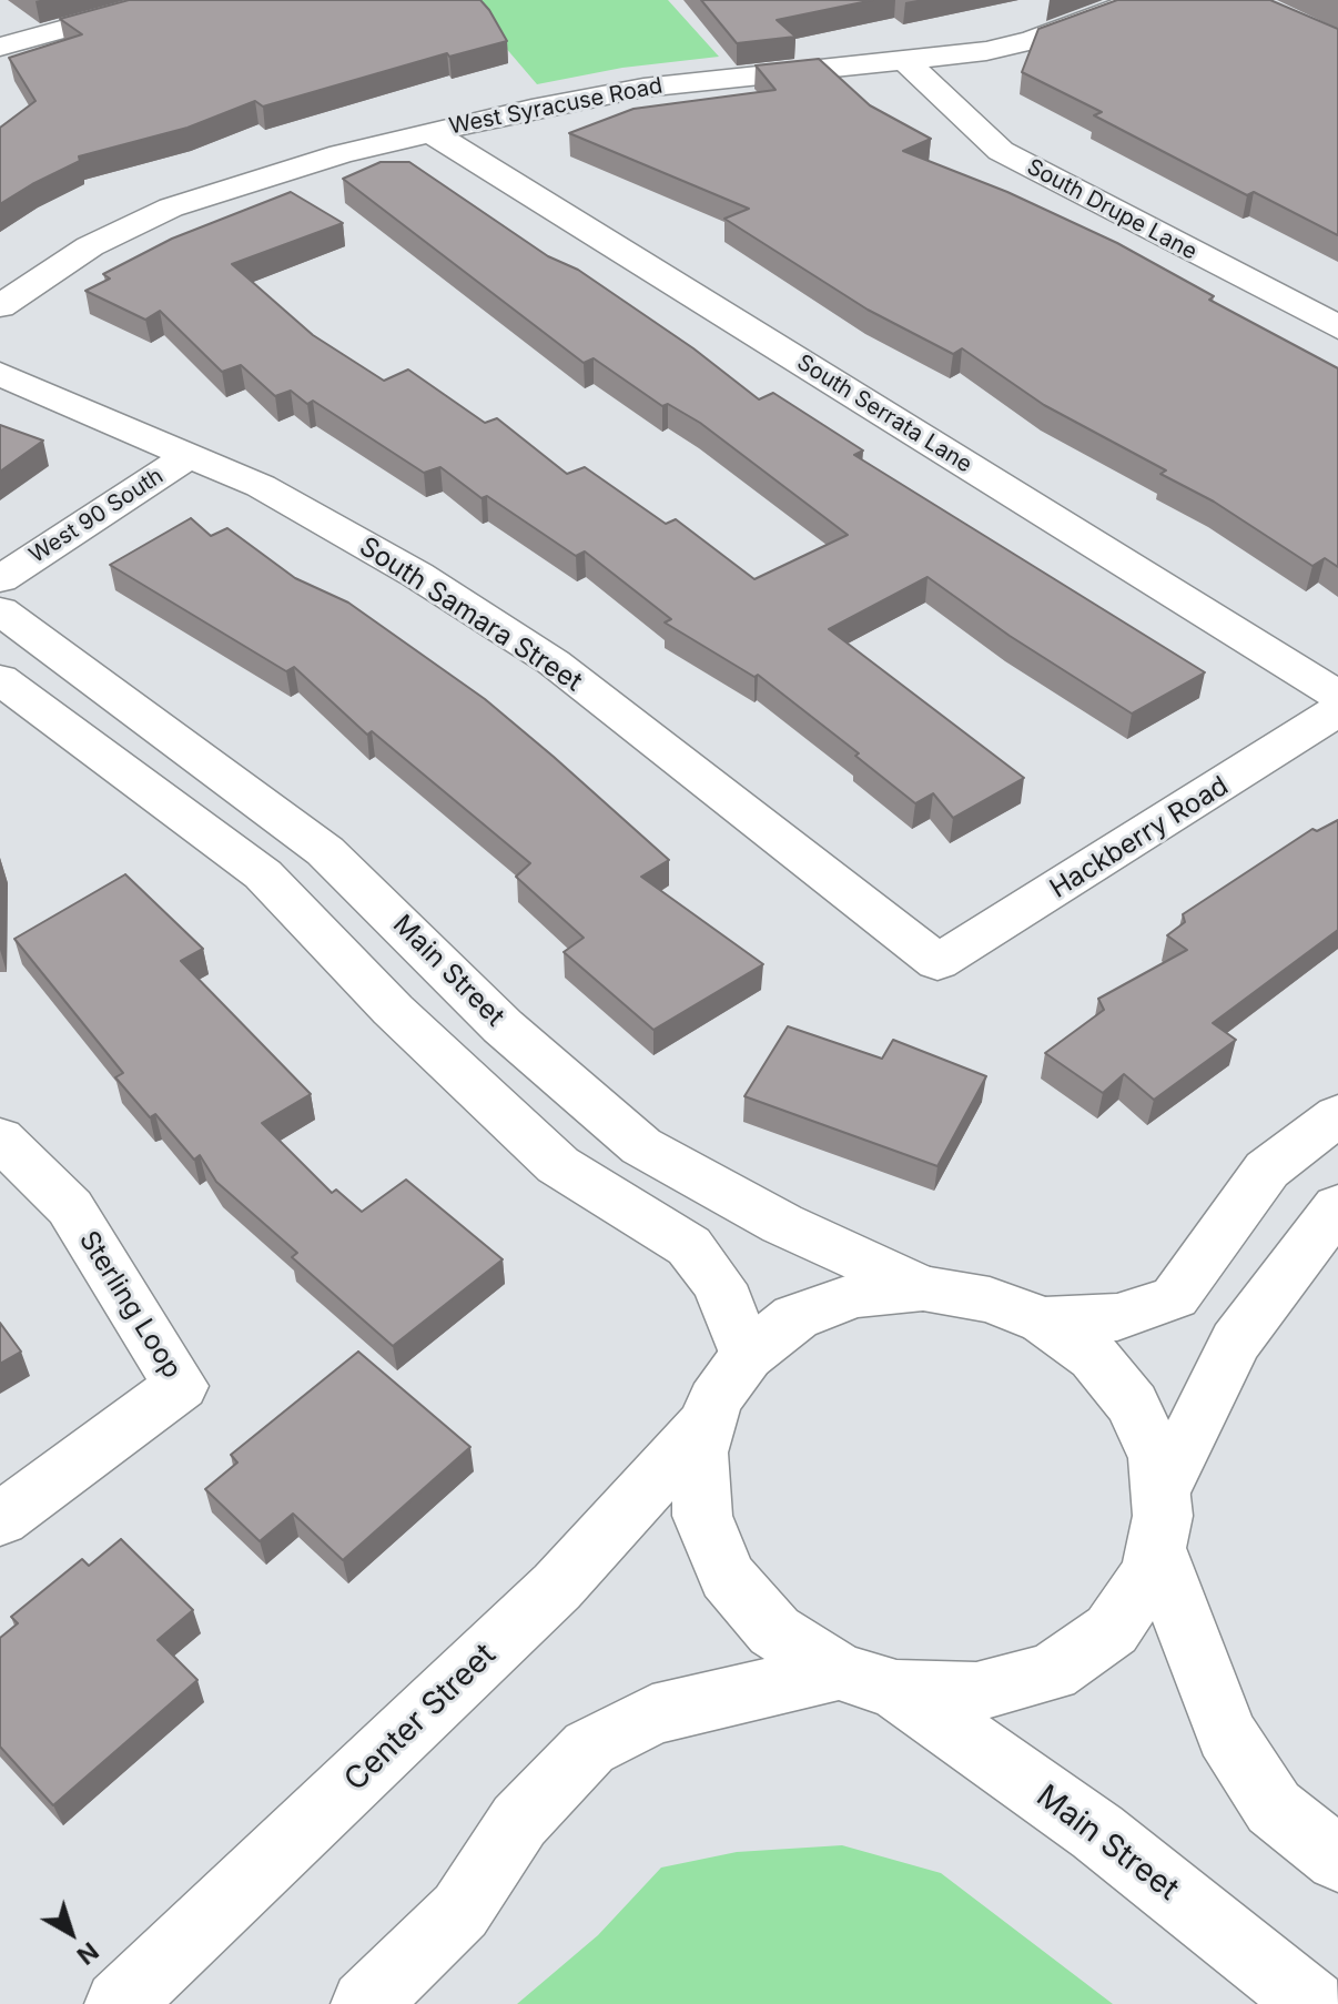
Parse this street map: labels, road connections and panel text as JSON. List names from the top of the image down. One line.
{"streets":{"street":["West Syracuse Road","South Drupe Lane","South Serrata Lane","West 90 South","South Samara Street","Hackberry Road","Main Street","Sterling Loop","Center Street"]},"crossings":[["West Syracuse Road","South Drupe Lane"],["West Syracuse Road","South Serrata Lane"],["West 90 South","South Samara Street"],["South Samara Street","Hackberry Road"],["Main Street","Center Street"]],"north":"bottom right"}
